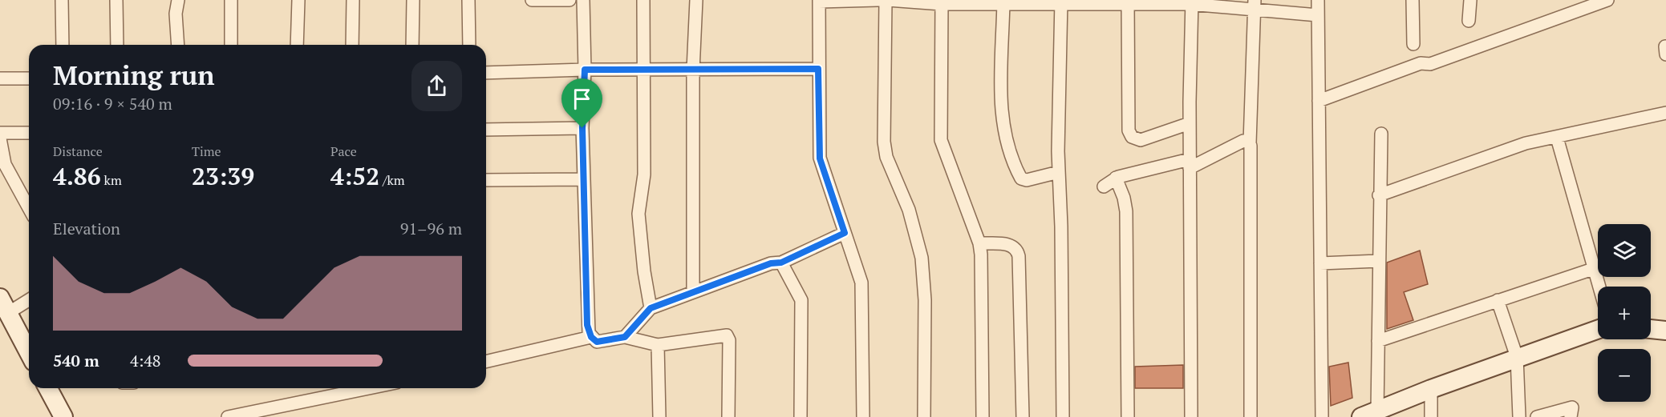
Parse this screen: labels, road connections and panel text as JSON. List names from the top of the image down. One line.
{"page":{"heading":["Morning run","09:16 · 9 × 540 m"],"stats":[["Distance","4.86 km"],["Time","23:39"],["Pace","4:52 /km"]],"chart":["Elevation","91–96 m"],"map_buttons":["+","−"],"list":[{"name":"540 m","note":"4:48"}]}}
